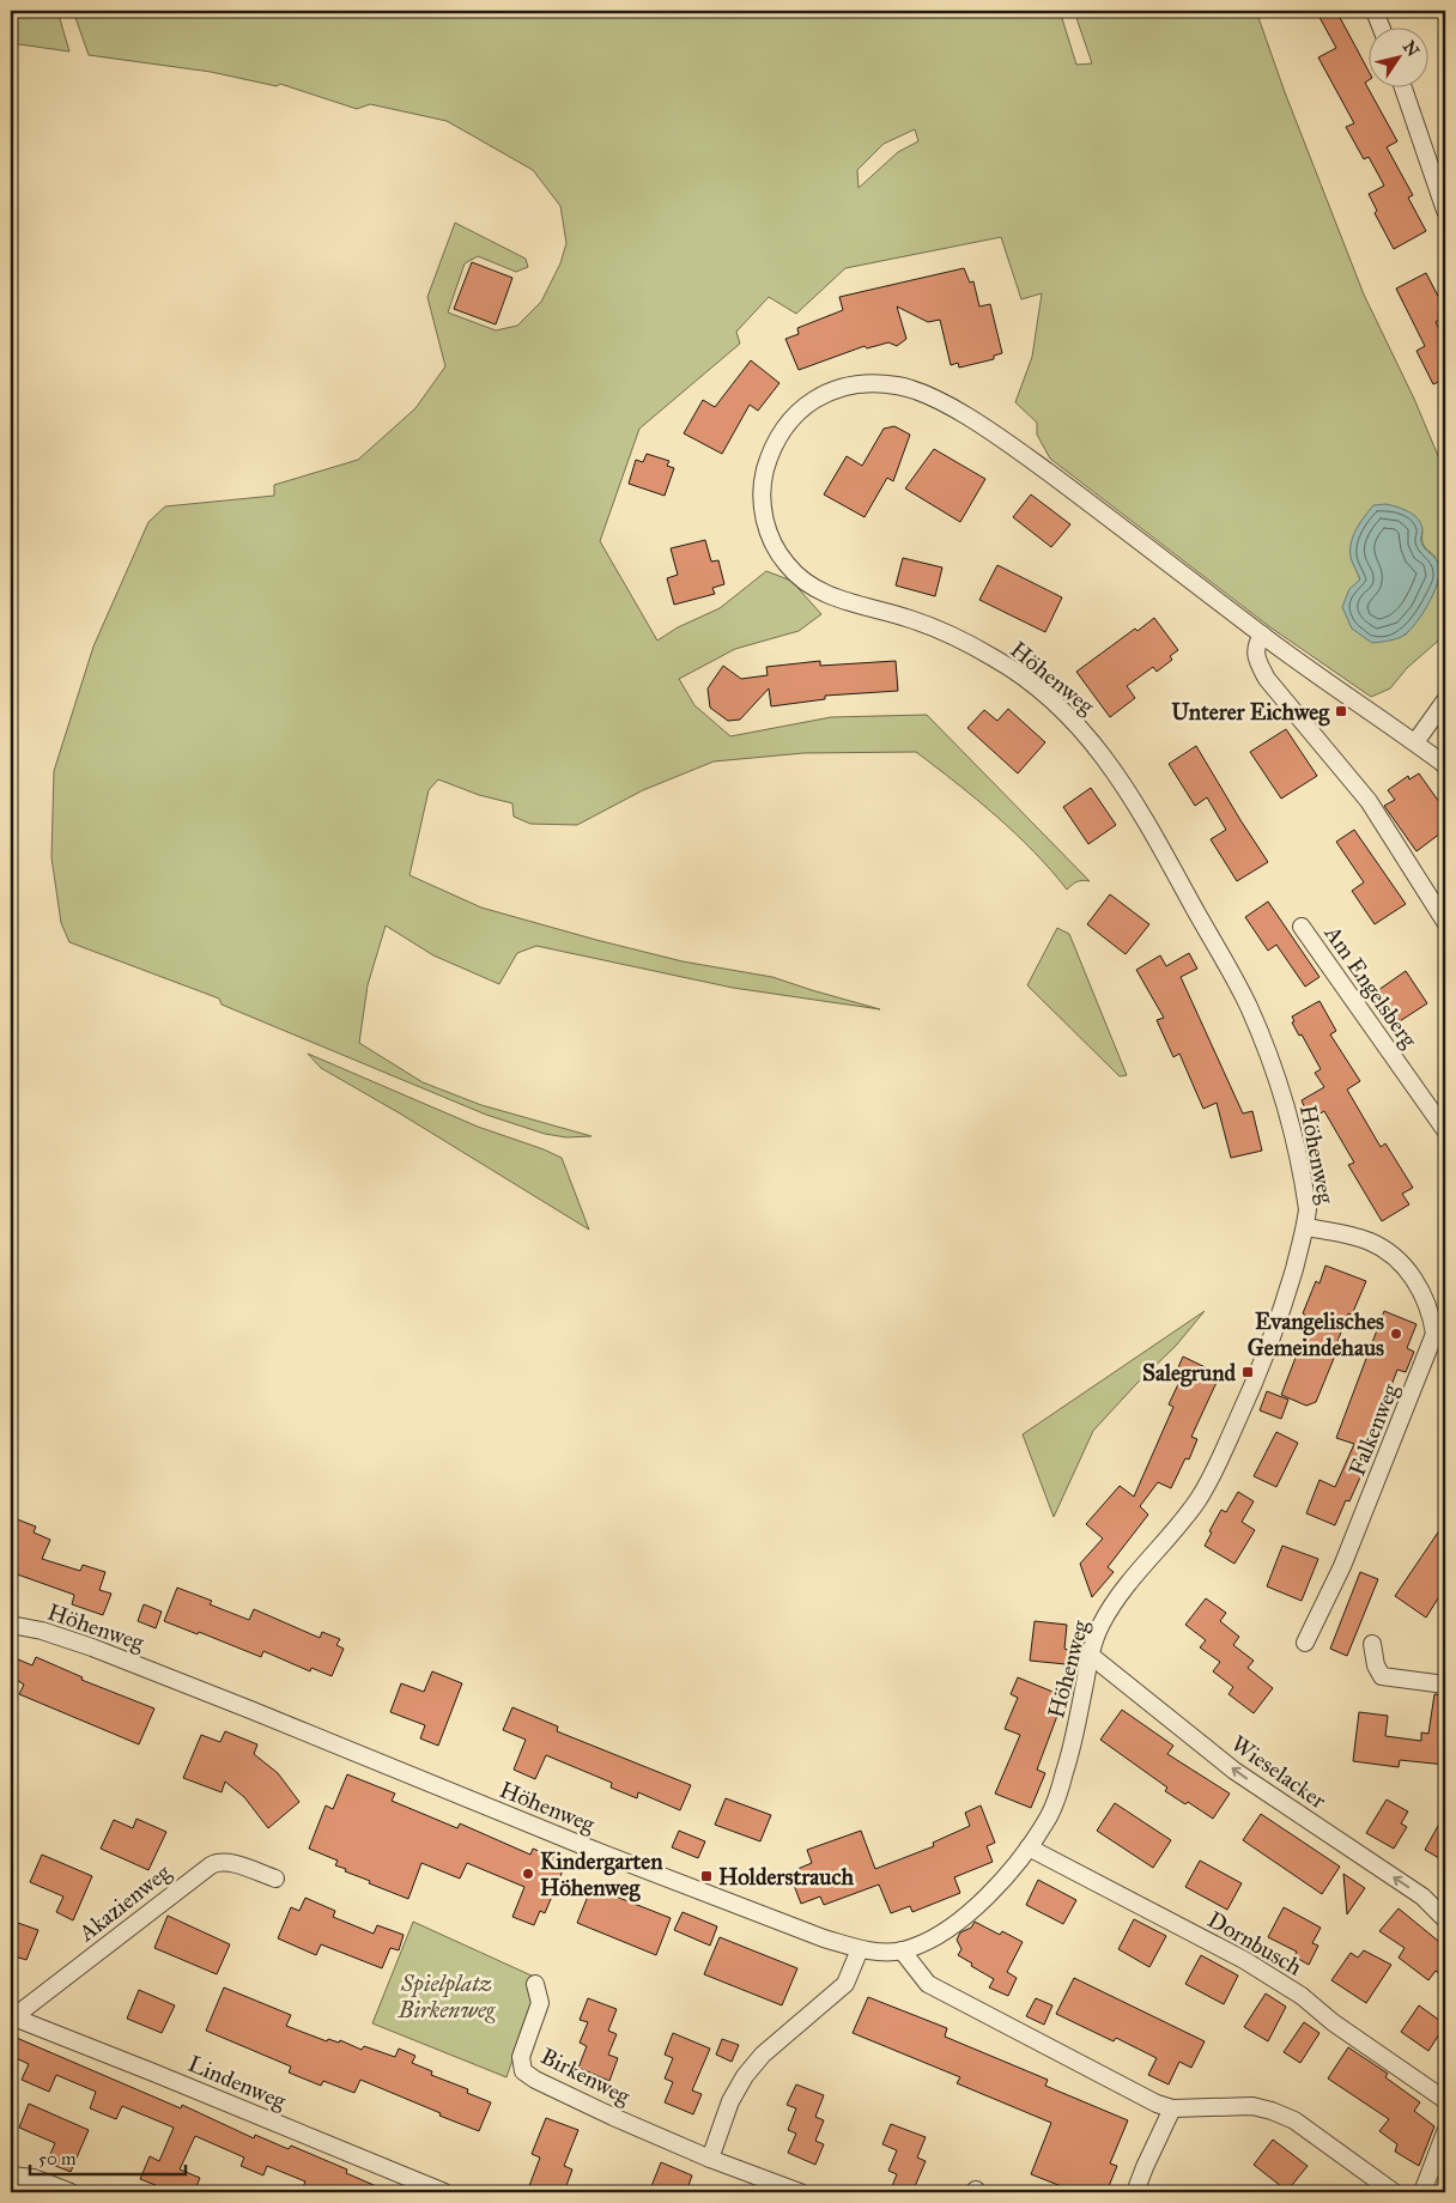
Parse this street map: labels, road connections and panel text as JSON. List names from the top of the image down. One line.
{"streets":{"street":["Höhenweg","Am Engelsberg","Falkenweg","Wieselacker","Akazienweg","Dornbusch","Birkenweg","Lindenweg"]},"crossings":[["Höhenweg","Falkenweg"],["Höhenweg","Wieselacker"],["Höhenweg","Dornbusch"],["Akazienweg","Lindenweg"]],"one_way":["Wieselacker"],"parks":["Spielplatz Birkenweg"],"places":{"transit":["Unterer Eichweg","Salegrund","Holderstrauch"],"other":["Evangelisches Gemeindehaus","Kindergarten Höhenweg"]},"scale_bar":"50 m","north":"top right"}
